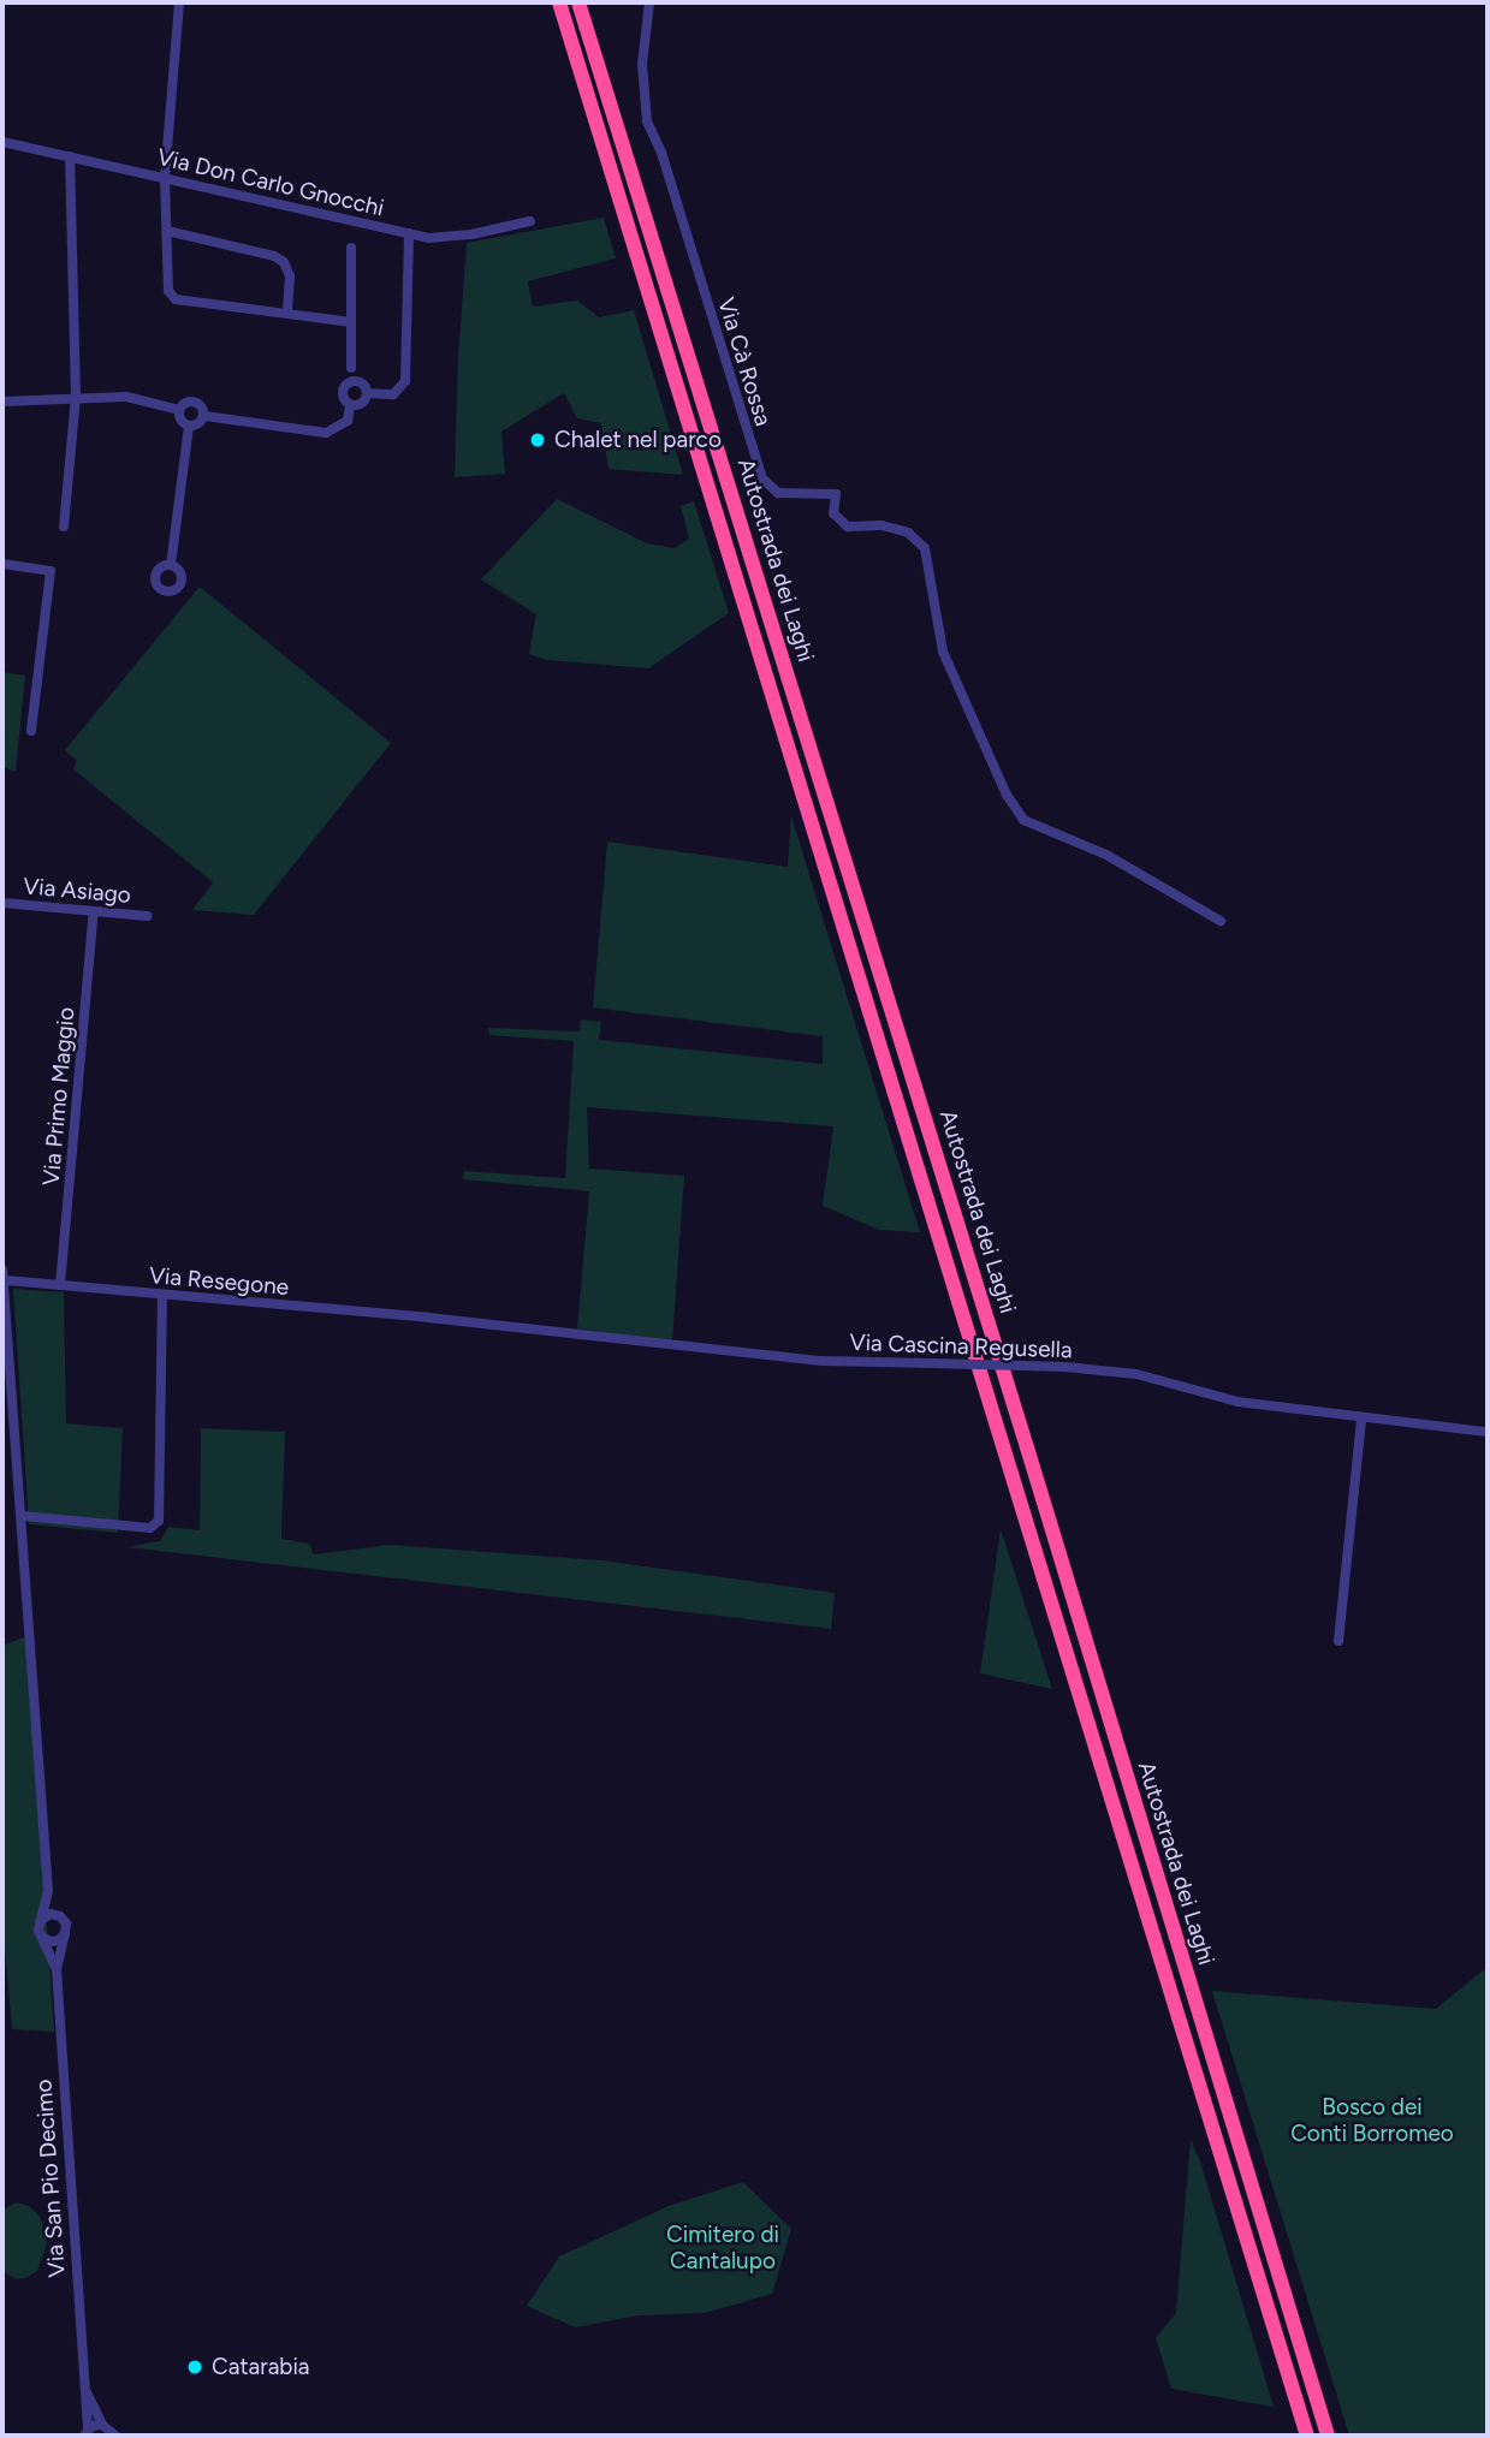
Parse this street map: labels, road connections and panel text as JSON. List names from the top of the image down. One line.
{"streets":{"highway":["Autostrada dei Laghi"],"street":["Via Don Carlo Gnocchi","Via Cà Rossa","Via Asiago","Via Primo Maggio","Via Resegone","Via Cascina Regusella","Via San Pio Decimo"]},"crossings":[["Via Asiago","Via Primo Maggio"],["Via Primo Maggio","Via Resegone"],["Via Resegone","Via Cascina Regusella"],["Via Resegone","Via San Pio Decimo"]],"parks":["Bosco dei Conti Borromeo","Cimitero di Cantalupo"],"places":["Chalet nel parco","Catarabia"]}
